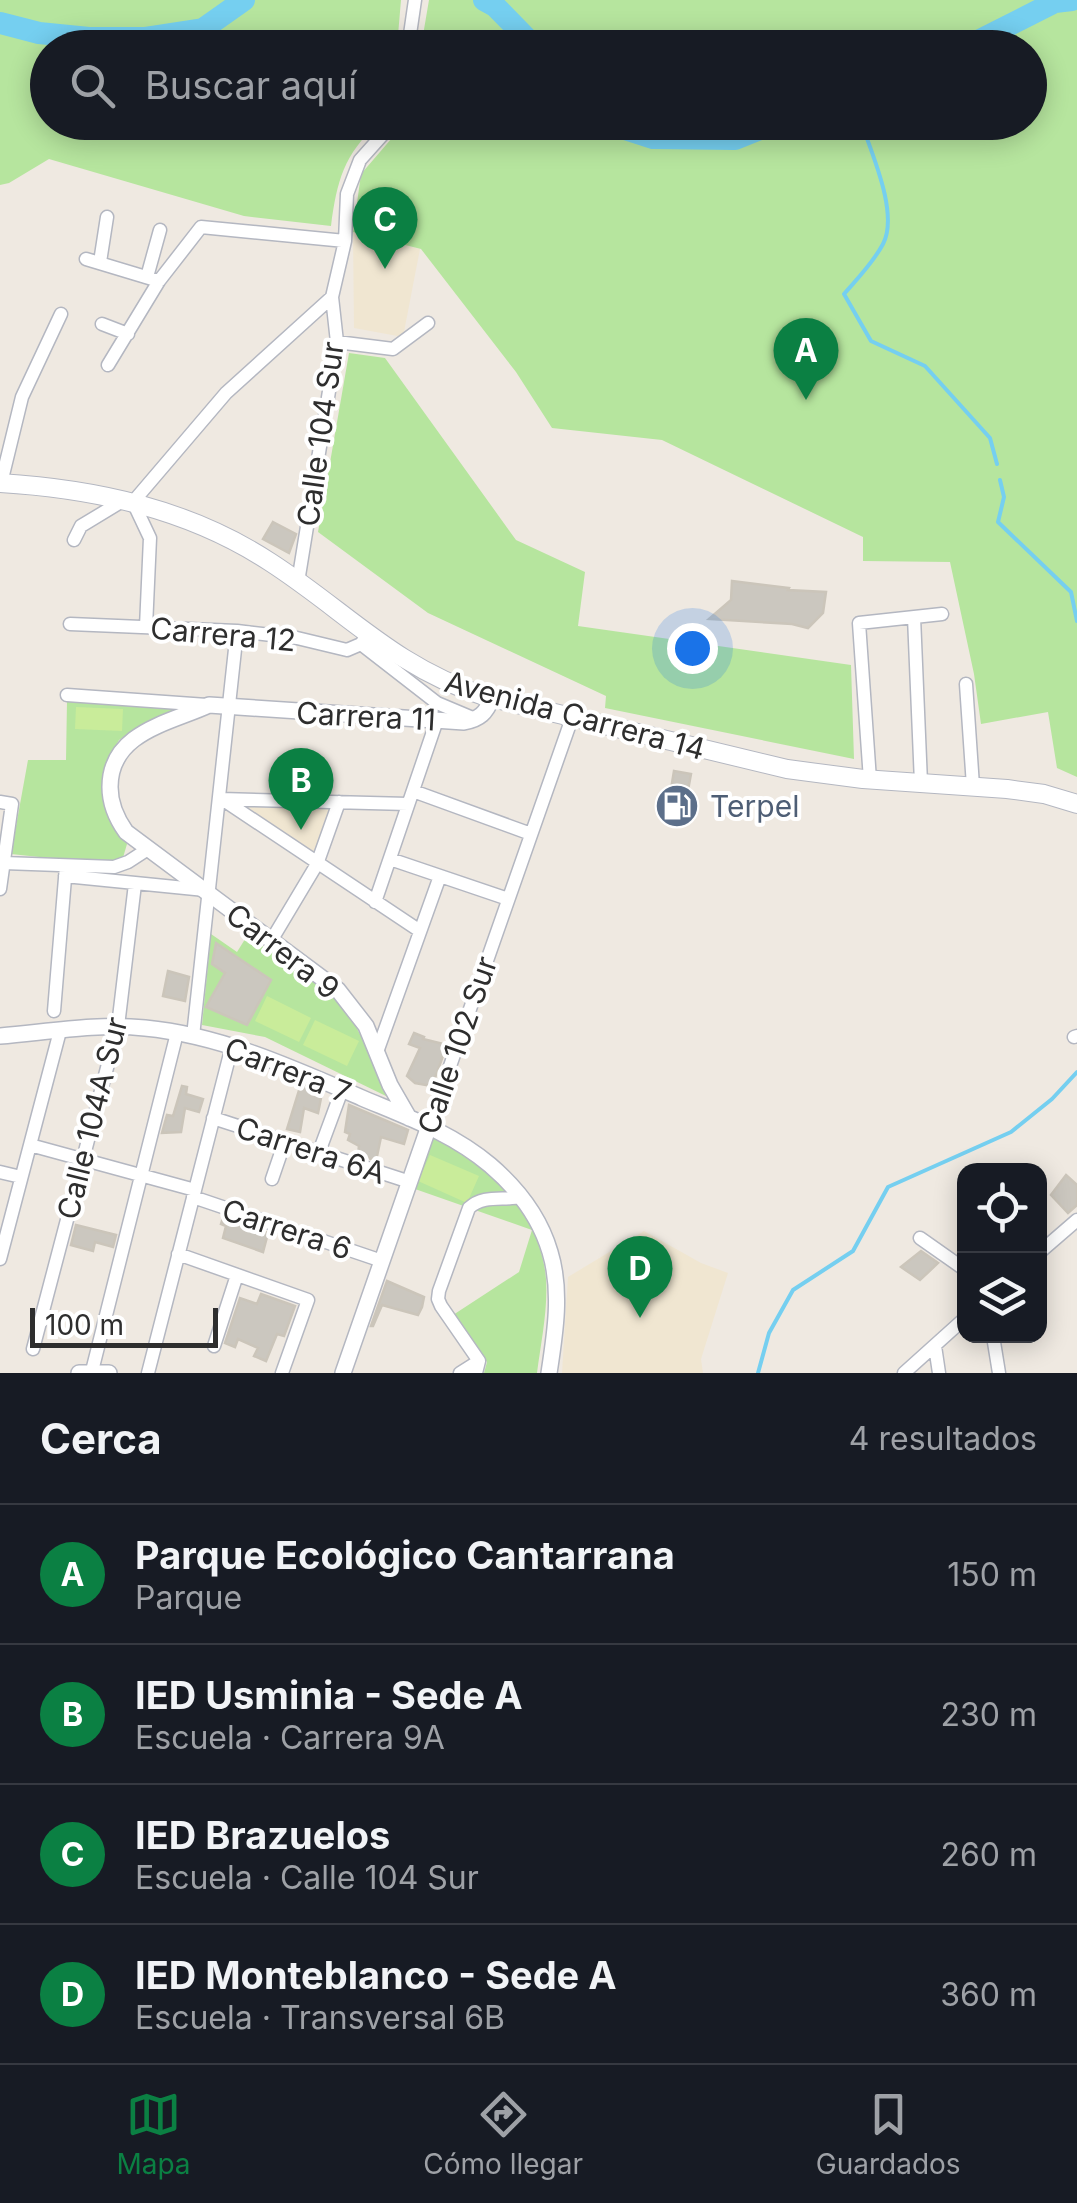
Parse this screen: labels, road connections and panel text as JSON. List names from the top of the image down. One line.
{"streets":{"main road":["Avenida Carrera 14"],"street":["Calle 104 Sur","Carrera 12","Carrera 11","Carrera 9","Calle 102 Sur","Carrera 7","Calle 104A Sur","Carrera 6A","Carrera 6"]},"crossings":[["Calle 104 Sur","Avenida Carrera 14"],["Carrera 12","Avenida Carrera 14"],["Avenida Carrera 14","Carrera 11"],["Avenida Carrera 14","Calle 102 Sur"],["Carrera 9","Carrera 7"],["Carrera 9","Calle 104A Sur"],["Calle 102 Sur","Carrera 7"],["Calle 102 Sur","Carrera 6A"],["Calle 102 Sur","Carrera 6"],["Carrera 7","Calle 104A Sur"],["Calle 104A Sur","Carrera 6"]],"places":{"fuel station":["Terpel"]},"scale_bar":"100 m","page":{"search":"Buscar aquí","pins":["C","A","B","D"],"scale":"100 m","heading":["Cerca","4 resultados"],"list":[{"mark":"A","name":"Parque Ecológico Cantarrana","note":"Parque","value":"150 m"},{"mark":"B","name":"IED Usminia - Sede A","note":"Escuela · Carrera 9A","value":"230 m"},{"mark":"C","name":"IED Brazuelos","note":"Escuela · Calle 104 Sur","value":"260 m"},{"mark":"D","name":"IED Monteblanco - Sede A","note":"Escuela · Transversal 6B","value":"360 m"}],"nav":["Mapa","Cómo llegar","Guardados"]}}
